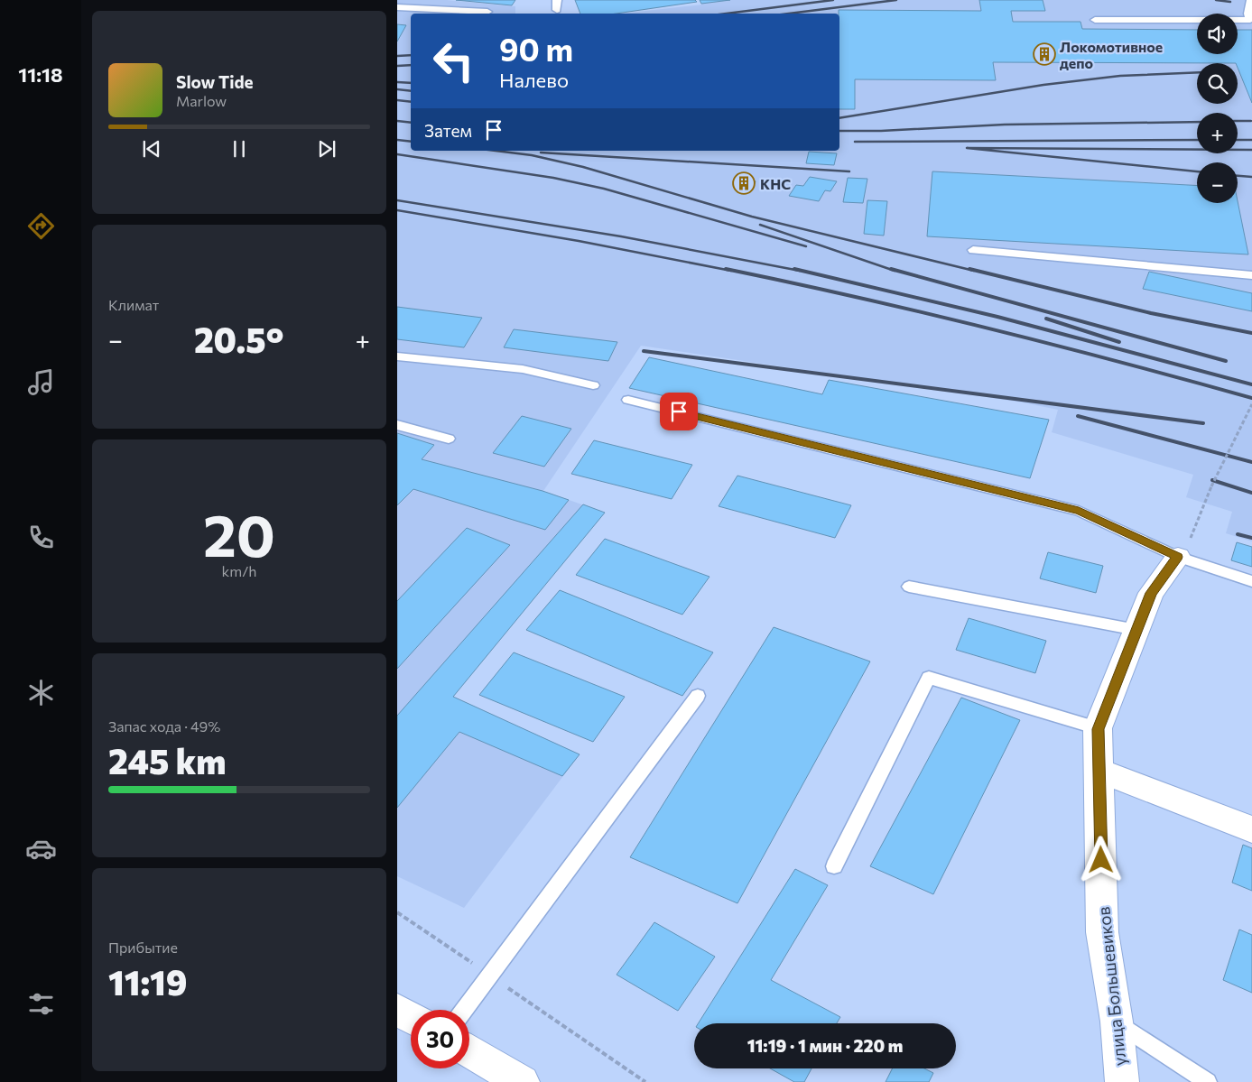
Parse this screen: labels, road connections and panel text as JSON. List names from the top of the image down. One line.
{"streets":{"street":["улица Большевиков"]},"places":{"building":["Локомотивное депо","КНС"]},"page":{"tabs":"11:18","map_buttons":["+","−"],"turn":["90 m","Налево"],"song":["Slow Tide","Marlow"],"then":"Затем","tile":["Климат",["20","km/h"],["Запас хода · 49%","245 km"],["Прибытие","11:19"]],"heat":["−","20.5°","+"],"limit":"30","trip":"11:19 · 1 мин · 220 m"}}
